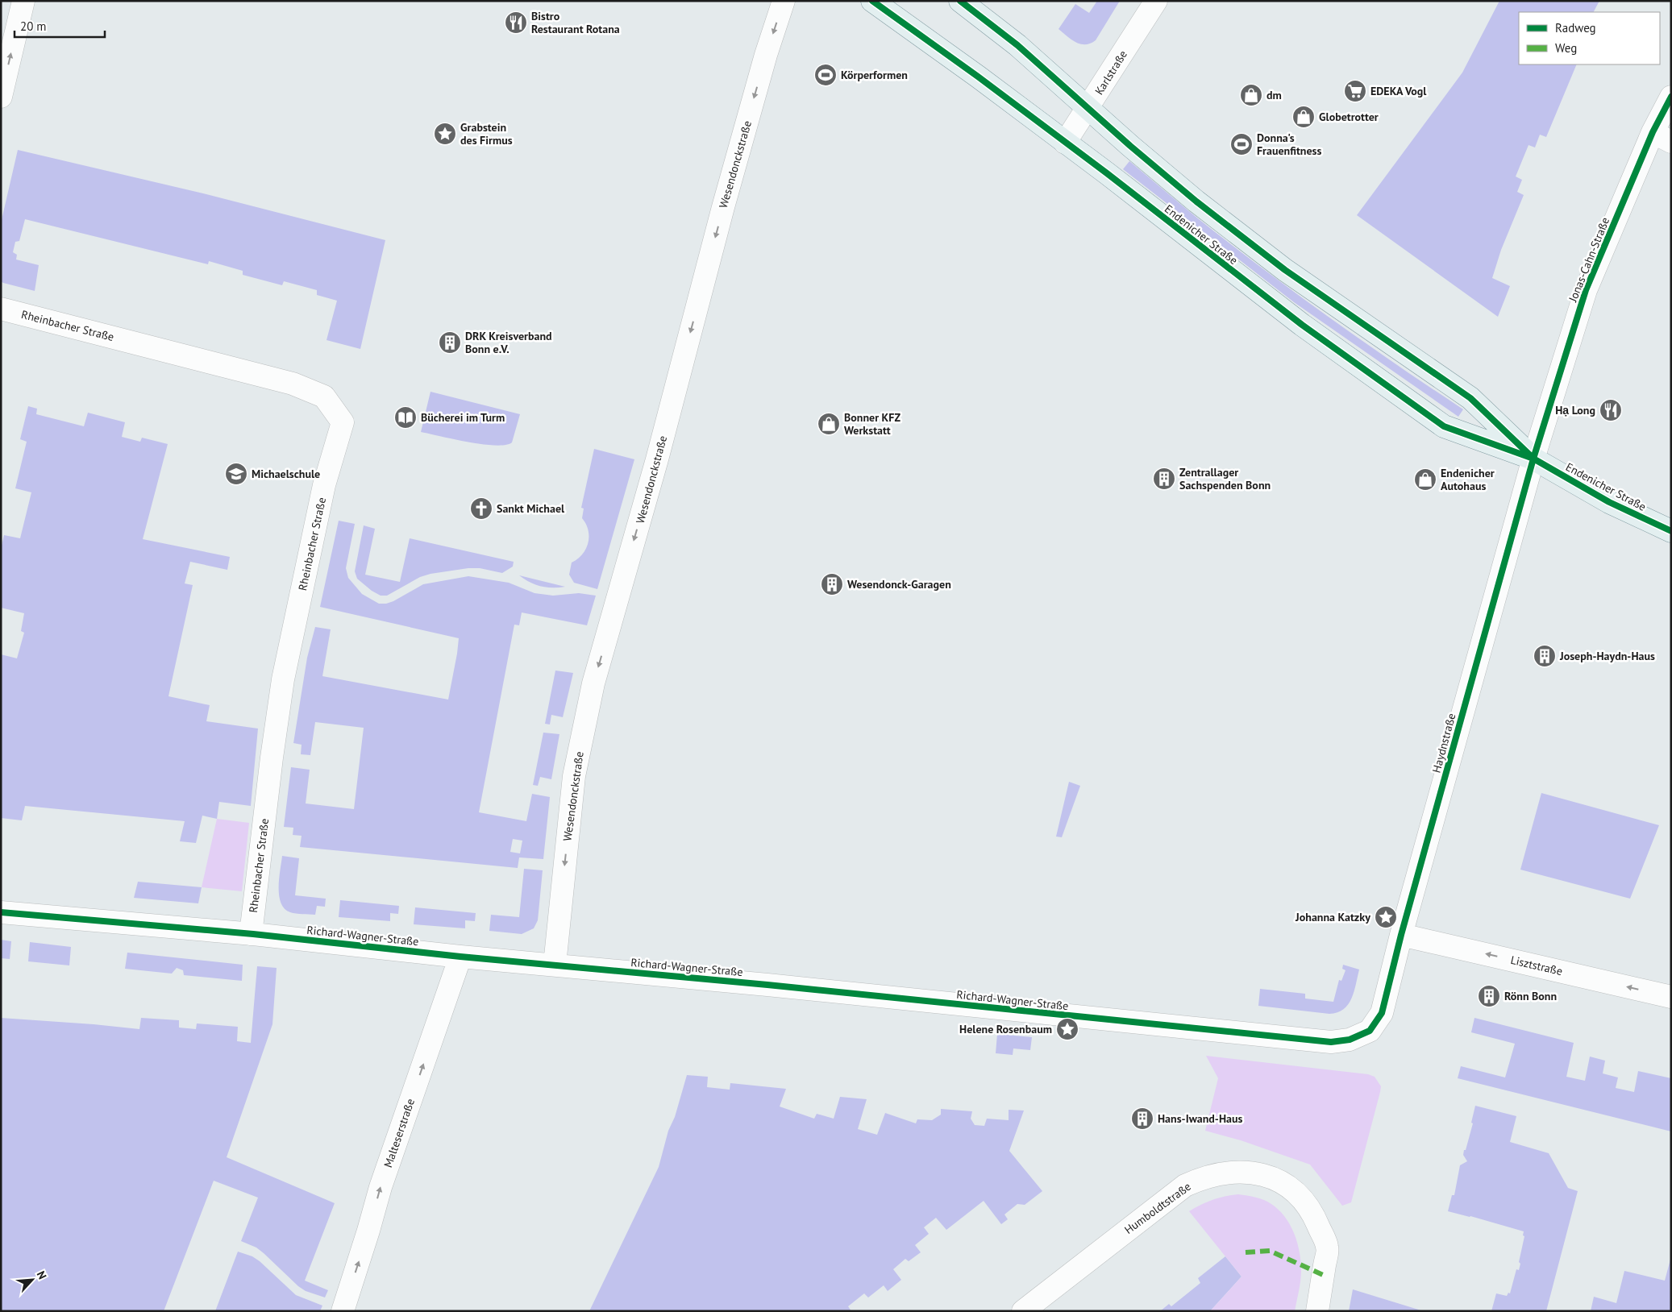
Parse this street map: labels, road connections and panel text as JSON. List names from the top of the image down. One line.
{"streets":{"main road":["Endenicher Straße"],"street":["Karlstraße","Wesendonckstraße","Jonas-Cahn-Straße","Rheinbacher Straße","Haydnstraße","Richard-Wagner-Straße","Lisztstraße","Malteserstraße","Humboldtstraße"]},"crossings":[["Karlstraße","Endenicher Straße"],["Wesendonckstraße","Richard-Wagner-Straße"],["Endenicher Straße","Jonas-Cahn-Straße"],["Endenicher Straße","Haydnstraße"],["Jonas-Cahn-Straße","Haydnstraße"],["Rheinbacher Straße","Richard-Wagner-Straße"],["Haydnstraße","Richard-Wagner-Straße"],["Haydnstraße","Lisztstraße"],["Richard-Wagner-Straße","Malteserstraße"]],"one_way":["Wesendonckstraße","Lisztstraße","Malteserstraße"],"places":{"restaurant":["Bistro Restaurant Rotana","Hạ Long"],"sports":["Körperformen","Donna's Frauenfitness"],"supermarket":["EDEKA Vogl"],"shop":["dm","Globetrotter","Bonner KFZ Werkstatt","Endenicher Autohaus"],"place":["Grabstein des Firmus","Johanna Katzky","Helene Rosenbaum"],"building":["DRK Kreisverband Bonn e.V.","Zentrallager Sachspenden Bonn","Wesendonck-Garagen","Joseph-Haydn-Haus","Rönn Bonn","Hans-Iwand-Haus"],"library":["Bücherei im Turm"],"school or university":["Michaelschule"],"church":["Sankt Michael"]},"legend":["Radweg","Weg"],"scale_bar":"20 m","north":"top right"}
